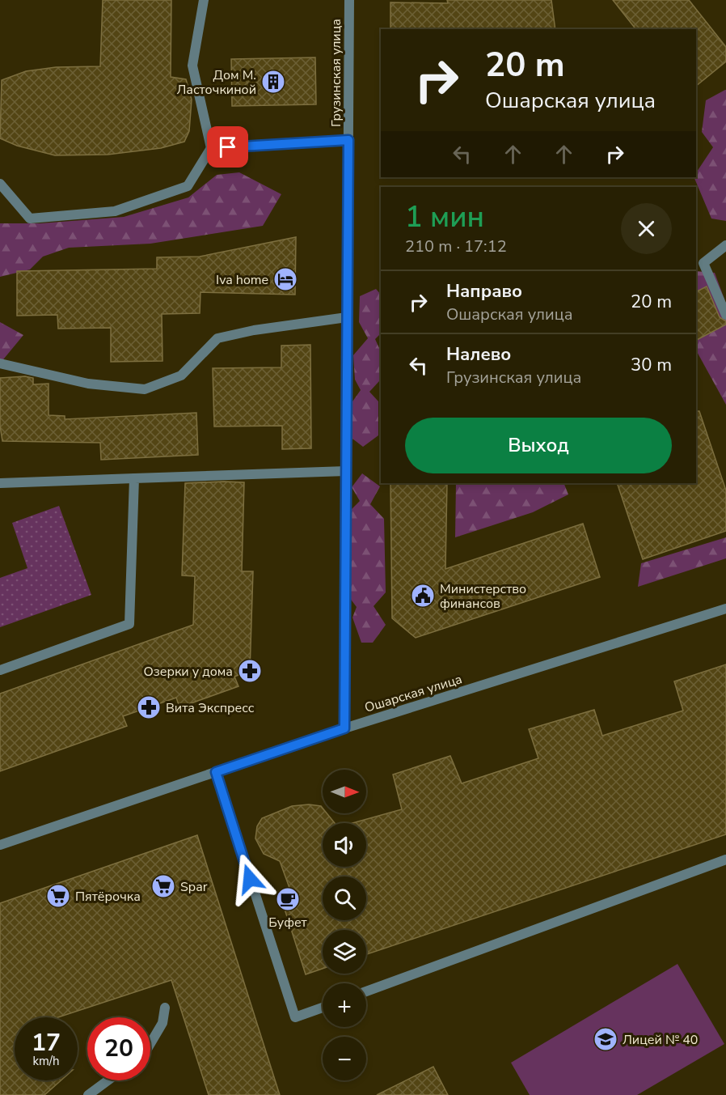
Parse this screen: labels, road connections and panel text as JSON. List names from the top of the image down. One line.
{"streets":{"street":["Грузинская улица","Ошарская улица"]},"crossings":[["Грузинская улица","Ошарская улица"]],"places":{"building":["Дом М. Ласточкиной"],"hotel":["Iva home"],"public building":["Министерство финансов"],"pharmacy":["Озерки у дома","Вита Экспресс"],"supermarket":["Spar","Пятёрочка"],"cafe":["Буфет"],"school or university":["Лицей № 40"]},"north":"right","page":{"turn":["20 m","Ошарская улица"],"heading":["1 мин","210 m · 17:12"],"list":[{"name":"Направо","note":"Ошарская улица","value":"20 m"},{"name":"Налево","note":"Грузинская улица","value":"30 m"}],"buttons":"Выход","map_buttons":["+","−"],"speed":"17 km/h","limit":"20"}}
